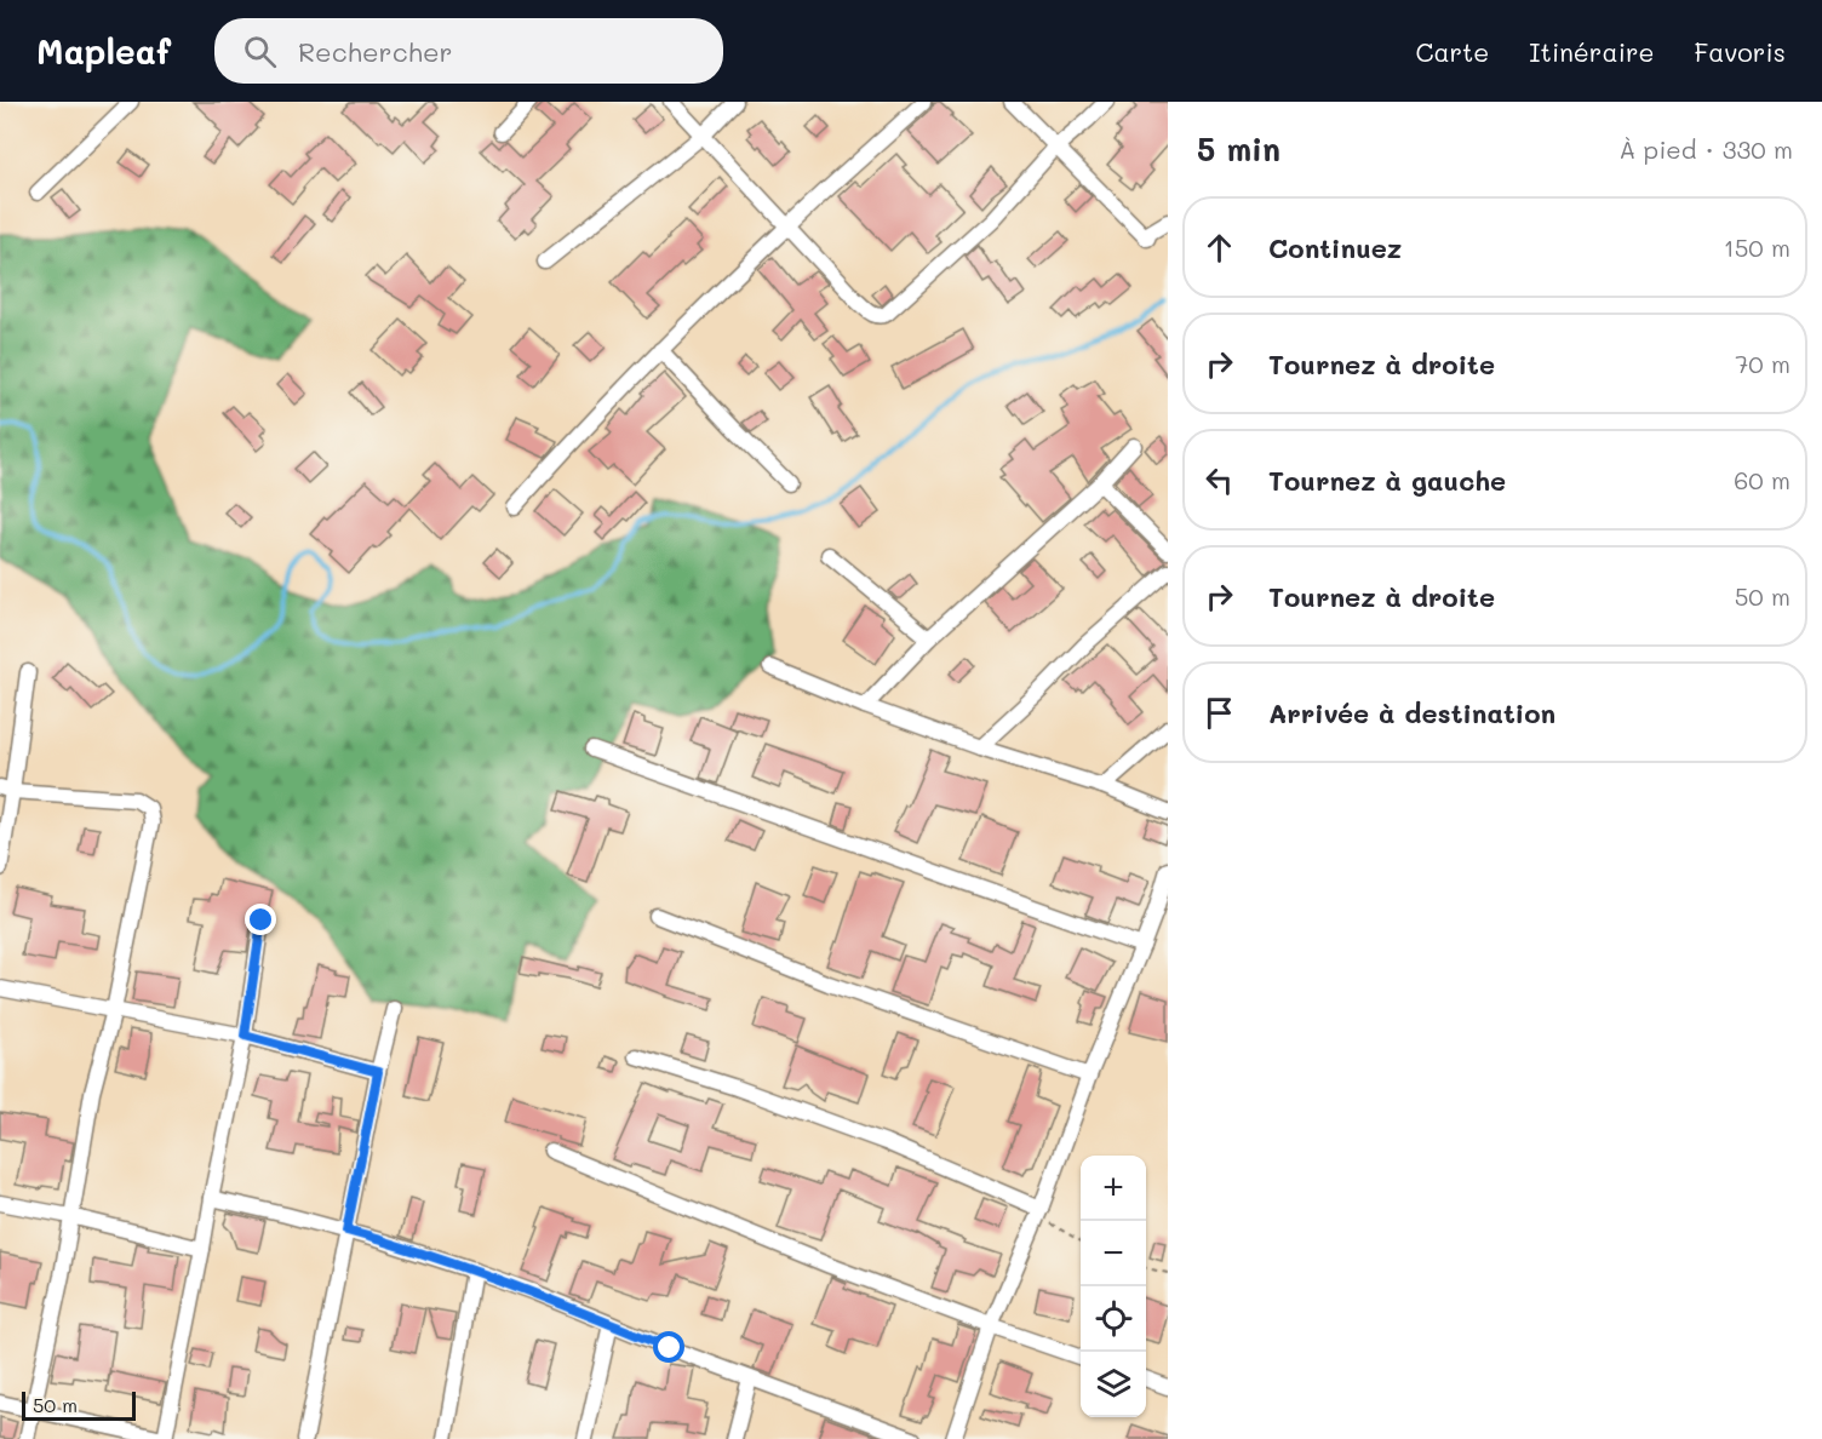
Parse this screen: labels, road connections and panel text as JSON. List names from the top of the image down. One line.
{"scale_bar":"50 m","page":{"header":"Mapleaf","search":"Rechercher","nav":["Carte","Itinéraire","Favoris"],"heading":["5 min","À pied · 330 m"],"list":[["Continuez","150 m"],["Tournez à droite","70 m"],["Tournez à gauche","60 m"],["Tournez à droite","50 m"],"Arrivée à destination"],"map_buttons":["+","−"],"scale":"50 m"}}
